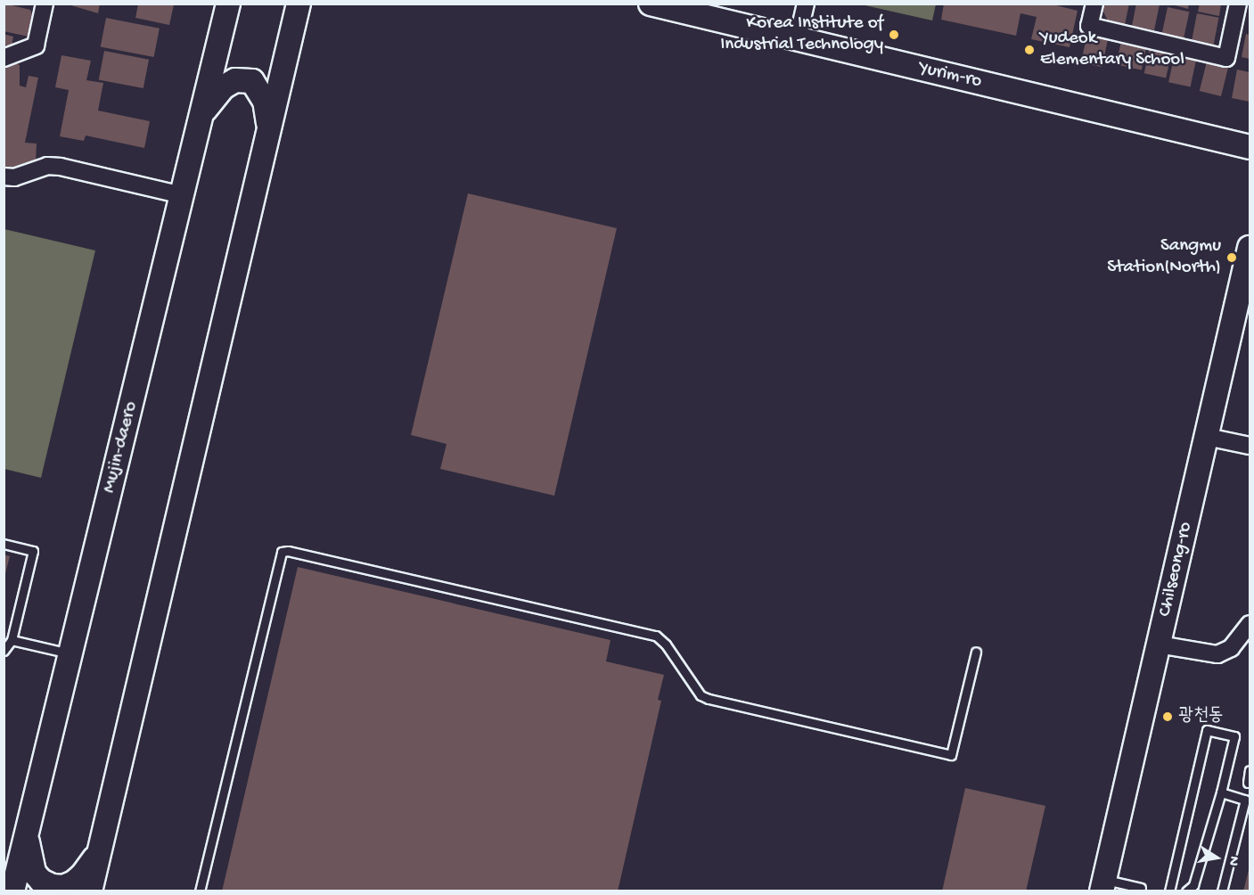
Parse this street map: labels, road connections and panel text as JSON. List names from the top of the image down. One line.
{"streets":{"main road":["Yurim-ro","Mujin-daero","Chilseong-ro"]},"places":["Korea Institute of Industrial Technology","Yudeok Elementary School","Sangmu Station(North)","광천동"],"north":"right"}
